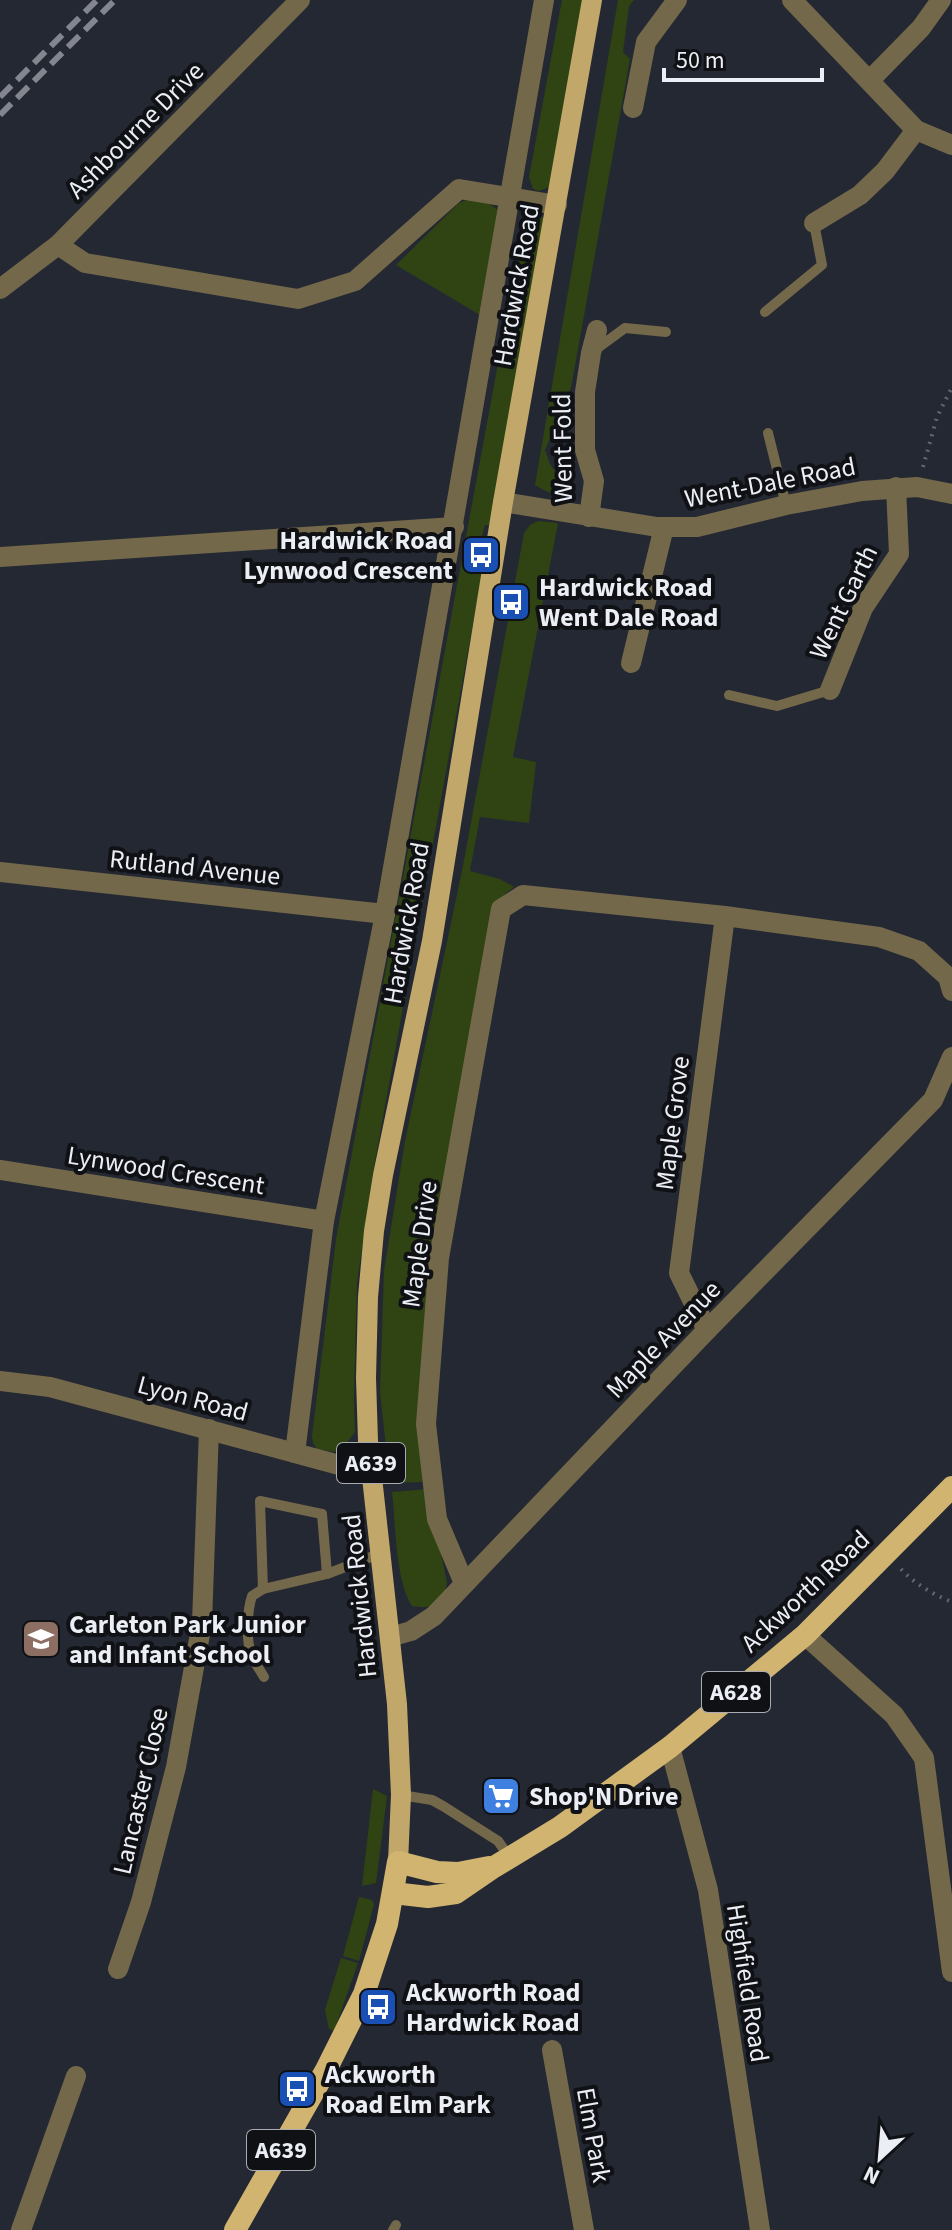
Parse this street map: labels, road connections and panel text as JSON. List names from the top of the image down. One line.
{"streets":{"highway":["A639","Ackworth Road","A628"],"main road":["Hardwick Road"],"street":["Ashbourne Drive","Went Fold","Went-Dale Road","Went Garth","Rutland Avenue","Maple Grove","Lynwood Crescent","Maple Drive","Maple Avenue","Lyon Road","Lancaster Close","Highfield Road","Elm Park"]},"crossings":[["Hardwick Road","Went-Dale Road"],["Hardwick Road","Rutland Avenue"],["Hardwick Road","Lynwood Crescent"],["Hardwick Road","Maple Avenue"],["Hardwick Road","Lyon Road"],["Hardwick Road","A639"],["Hardwick Road","Ackworth Road"],["Went Fold","Went-Dale Road"],["Went-Dale Road","Went Garth"],["Maple Grove","Maple Drive"],["Maple Grove","Maple Avenue"],["Maple Drive","Maple Avenue"],["Lyon Road","Lancaster Close"],["A639","Ackworth Road"],["Ackworth Road","Highfield Road"]],"places":{"bus stop":["Hardwick Road Lynwood Crescent","Hardwick Road Went Dale Road","Ackworth Road Hardwick Road","Ackworth Road Elm Park"],"school or university":["Carleton Park Junior and Infant School"],"supermarket":["Shop'N Drive"]},"scale_bar":"50 m","north":"bottom left"}
